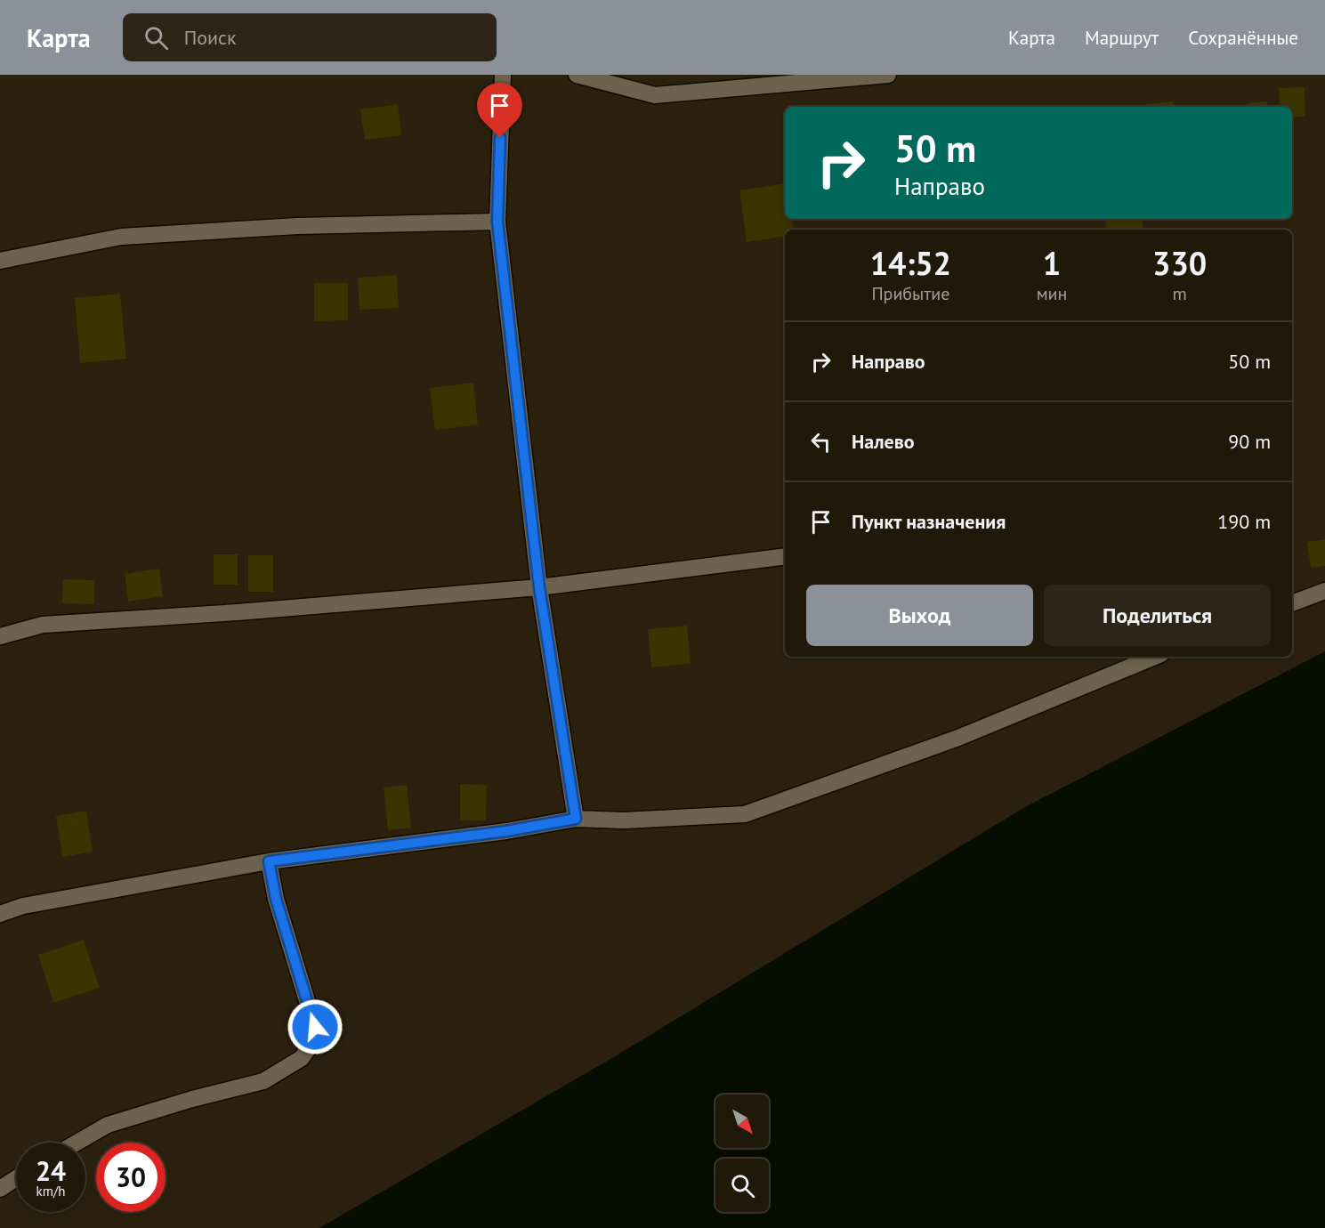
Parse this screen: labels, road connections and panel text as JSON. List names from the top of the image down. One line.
{"north":"bottom right","page":{"header":"Карта","search":"Поиск","nav":["Карта","Маршрут","Сохранённые"],"turn":["50 m","Направо"],"eta":["14:52","Прибытие","1","мин","330","m"],"list":[{"name":"Направо","value":"50 m"},{"name":"Налево","value":"90 m"},{"name":"Пункт назначения","value":"190 m"}],"buttons":["Выход","Поделиться"],"speed":"24 km/h","limit":"30"}}
